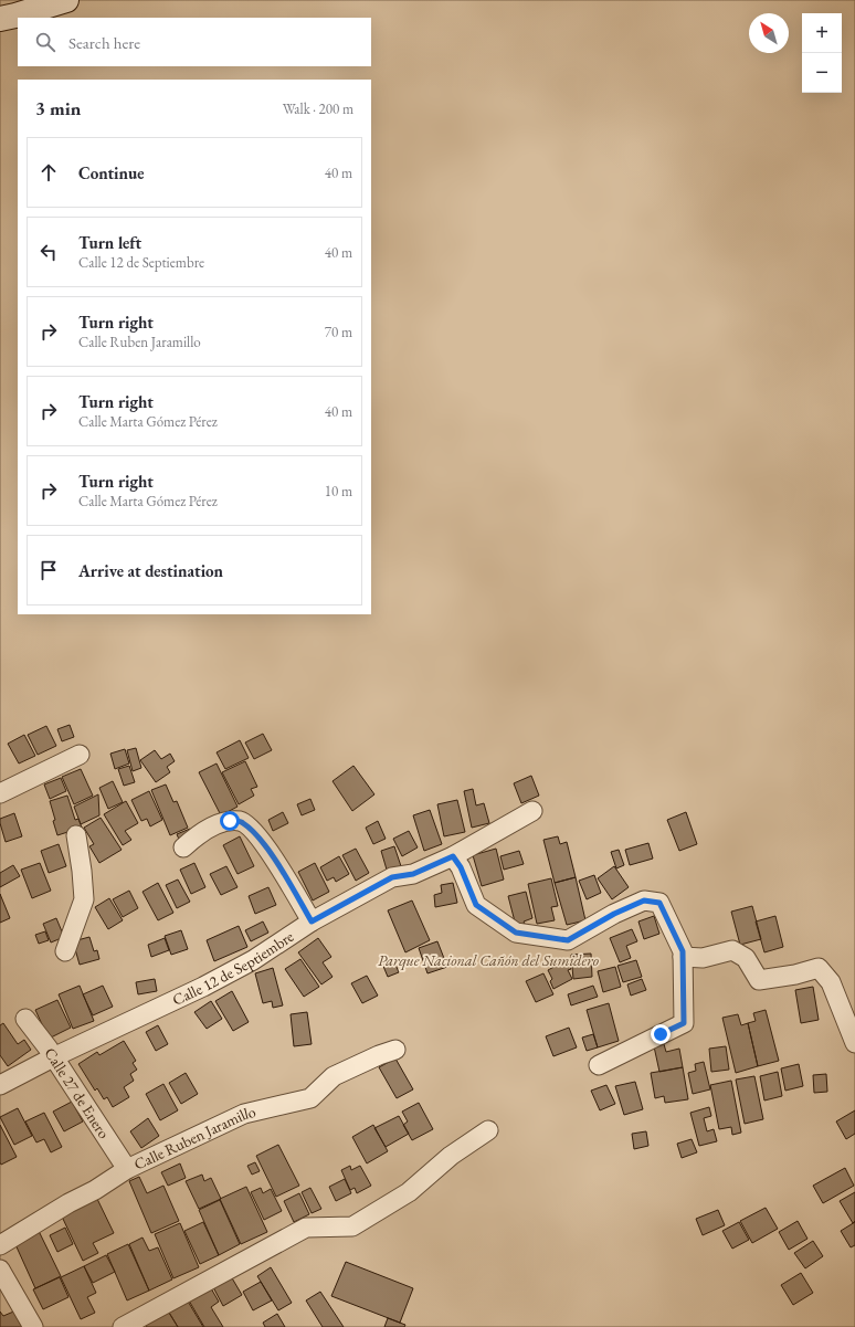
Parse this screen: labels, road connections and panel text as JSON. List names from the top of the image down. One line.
{"streets":{"street":["Calle 12 de Septiembre","Calle 27 de Enero","Calle Ruben Jaramillo"]},"crossings":[["Calle 12 de Septiembre","Calle 27 de Enero"],["Calle 27 de Enero","Calle Ruben Jaramillo"]],"parks":["Parque Nacional Cañón del Sumidero"],"north":"top left","page":{"map_buttons":["+","−"],"search":"Search here","heading":["3 min","Walk · 200 m"],"list":[["Continue","40 m"],["Turn left","Calle 12 de Septiembre","40 m"],["Turn right","Calle Ruben Jaramillo","70 m"],["Turn right","Calle Marta Gómez Pérez","40 m"],["Turn right","Calle Marta Gómez Pérez","10 m"],"Arrive at destination"]}}
